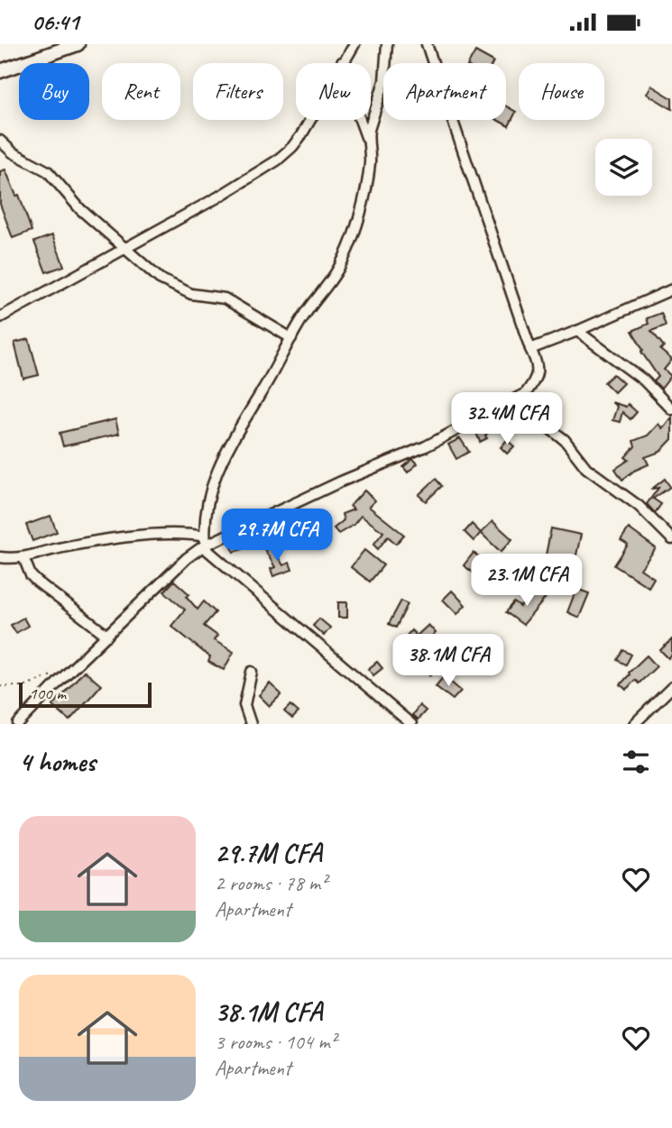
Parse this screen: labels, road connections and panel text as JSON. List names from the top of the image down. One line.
{"scale_bar":"100 m","page":{"status":"06:41","chip":["Buy","Rent","Filters","New","Apartment","House"],"price":["32.4M CFA","29.7M CFA","23.1M CFA","38.1M CFA"],"scale":"100 m","heading":"4 homes","list":[{"name":"29.7M CFA","note":"2 rooms · 78 m² · Apartment"},{"name":"38.1M CFA","note":"3 rooms · 104 m² · Apartment"}]}}
